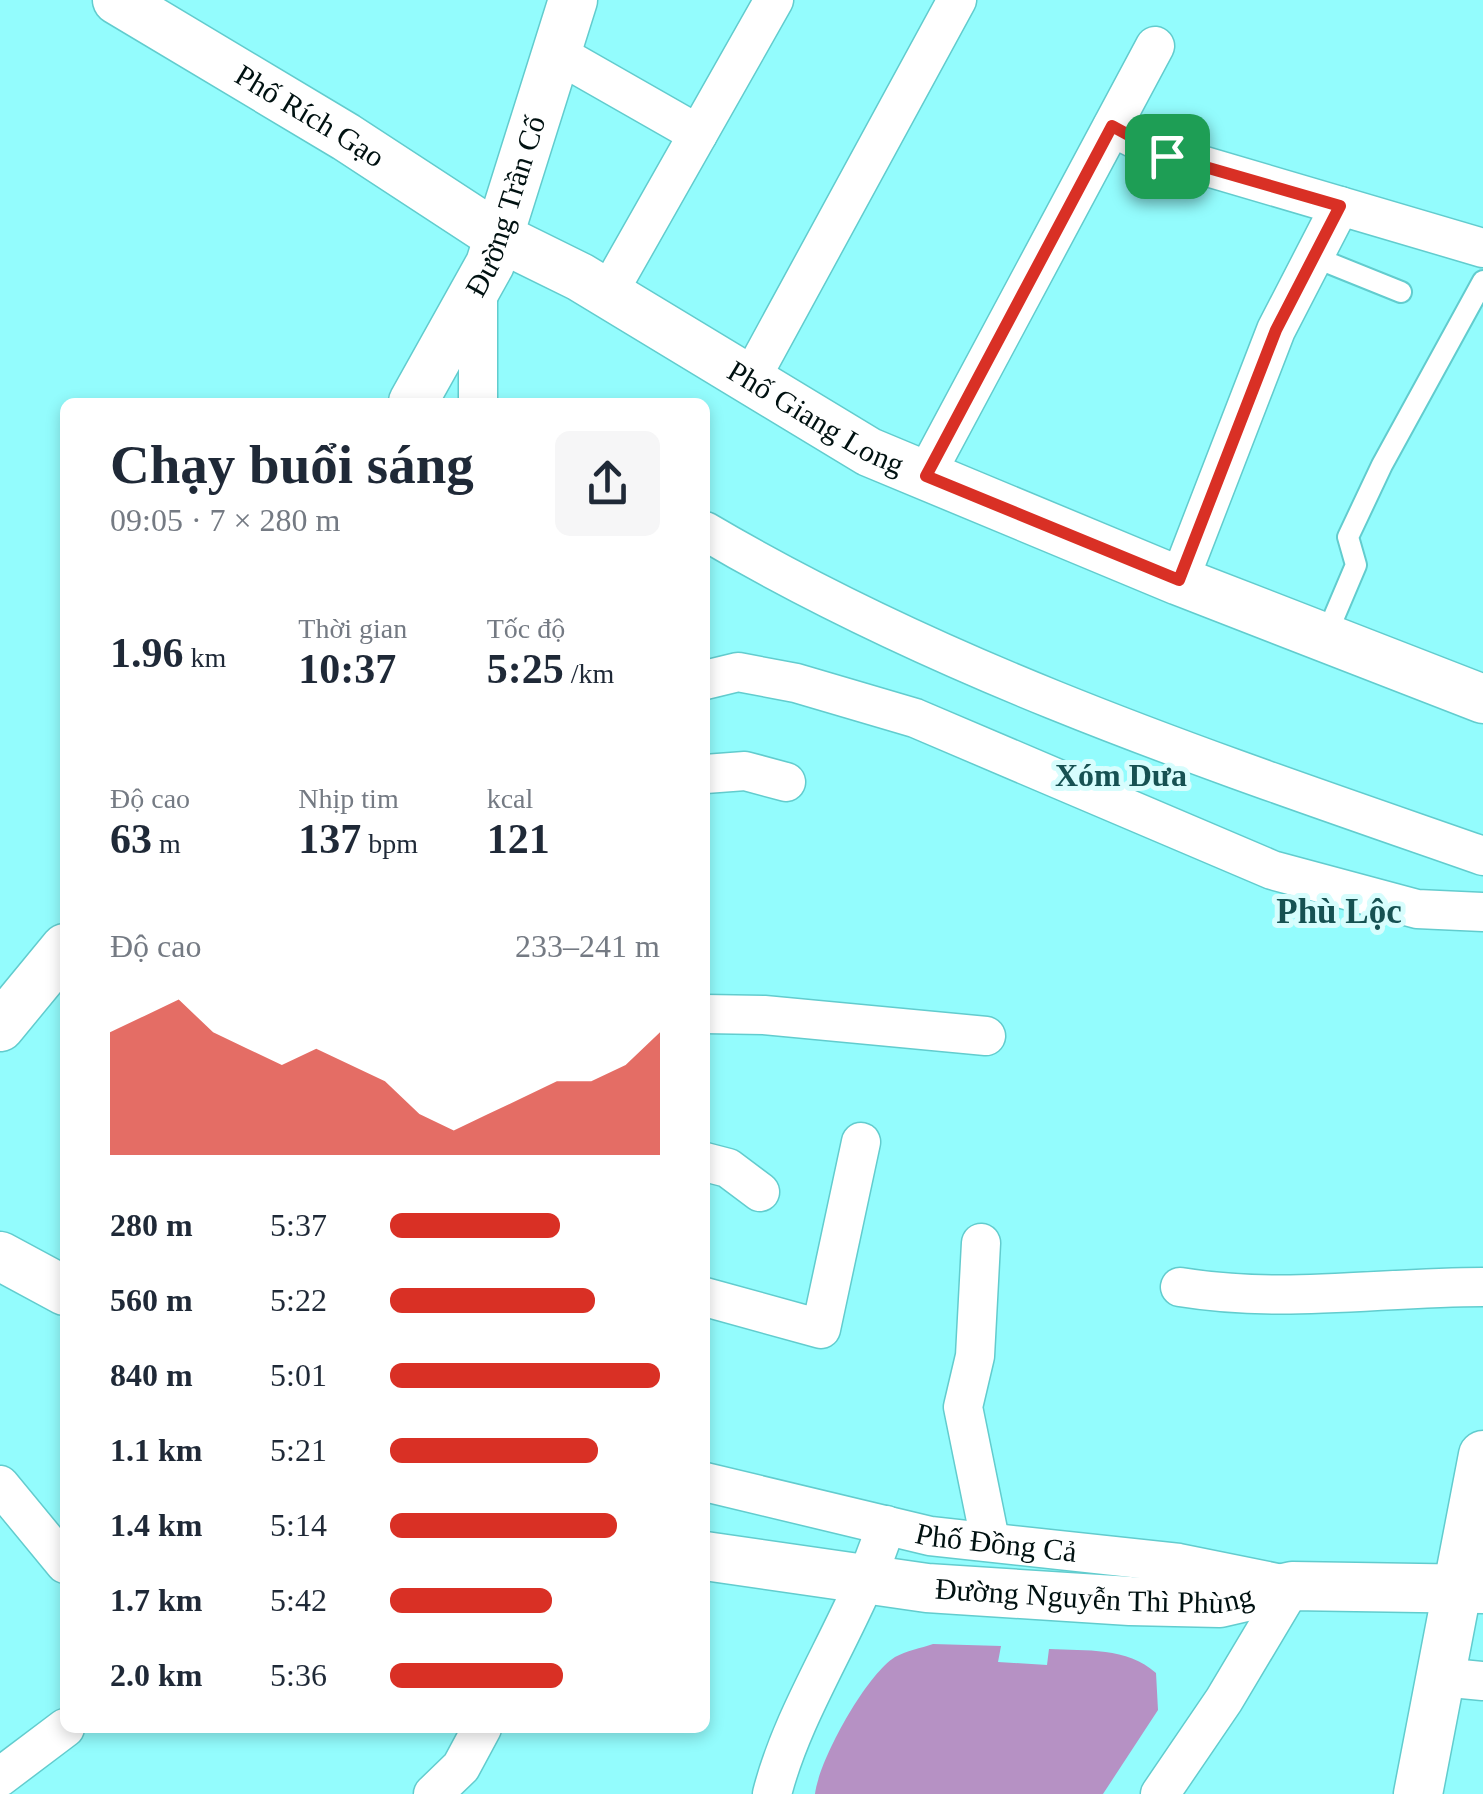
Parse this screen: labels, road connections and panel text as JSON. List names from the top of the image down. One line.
{"streets":{"street":["Phố Rích Gạo","Đường Trần Cố","Phố Giang Long","Phố Đồng Cả","Đường Nguyễn Thì Phùng"]},"crossings":[["Phố Rích Gạo","Đường Trần Cố"],["Phố Rích Gạo","Phố Giang Long"],["Đường Trần Cố","Phố Giang Long"],["Phố Đồng Cả","Đường Nguyễn Thì Phùng"]],"districts":["Xóm Dưa","Phù Lộc"],"page":{"heading":["Chạy buổi sáng","09:05 · 7 × 280 m"],"stats":[["1.96 km"],["Thời gian","10:37"],["Tốc độ","5:25 /km"],["Độ cao","63 m"],["Nhịp tim","137 bpm"],["kcal","121"]],"chart":["Độ cao","233–241 m"],"list":[{"name":"280 m","note":"5:37"},{"name":"560 m","note":"5:22"},{"name":"840 m","note":"5:01"},{"name":"1.1 km","note":"5:21"},{"name":"1.4 km","note":"5:14"},{"name":"1.7 km","note":"5:42"},{"name":"2.0 km","note":"5:36"}]}}
